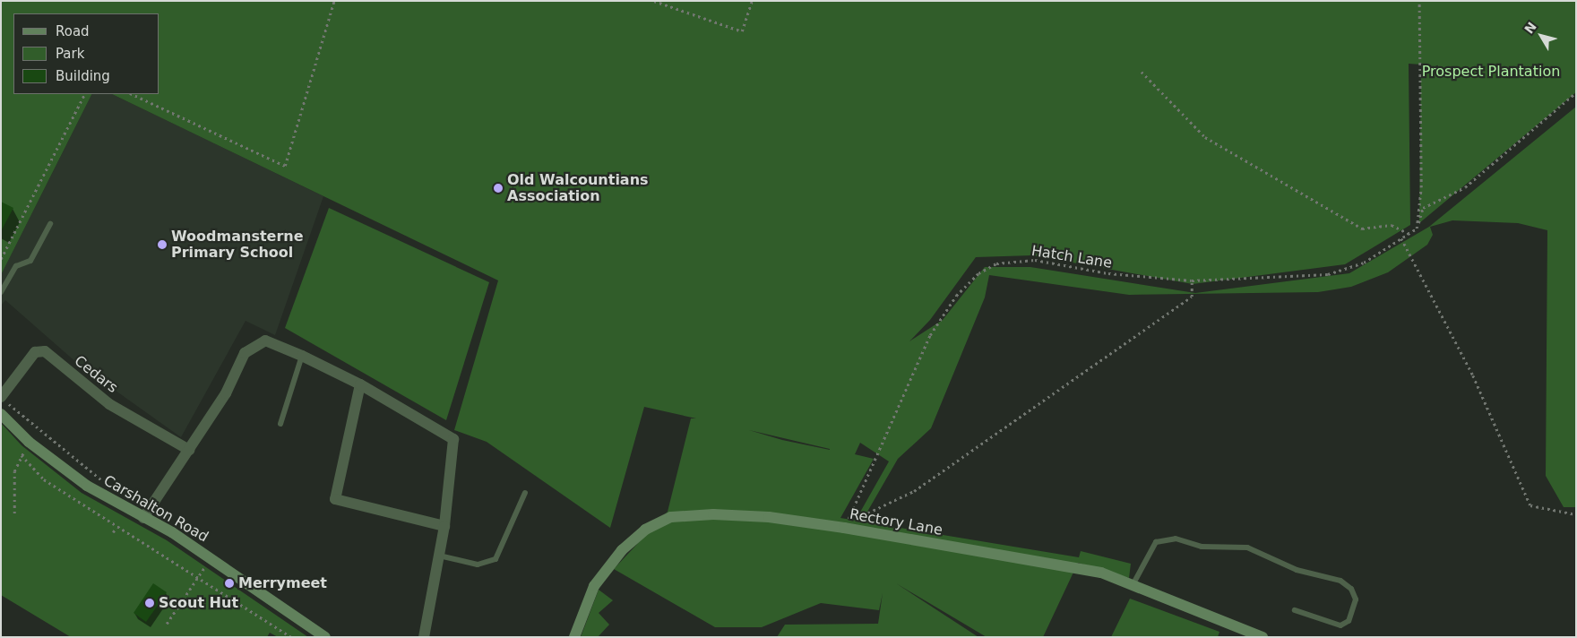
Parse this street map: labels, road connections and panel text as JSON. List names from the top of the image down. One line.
{"streets":{"main road":["Carshalton Road","Rectory Lane"],"street":["Cedars"],"path":["Hatch Lane"]},"crossings":[["Hatch Lane","Rectory Lane"]],"parks":["Prospect Plantation"],"places":["Old Walcountians Association","Woodmansterne Primary School","Merrymeet","Scout Hut"],"legend":["Road","Park","Building"],"north":"top left"}
